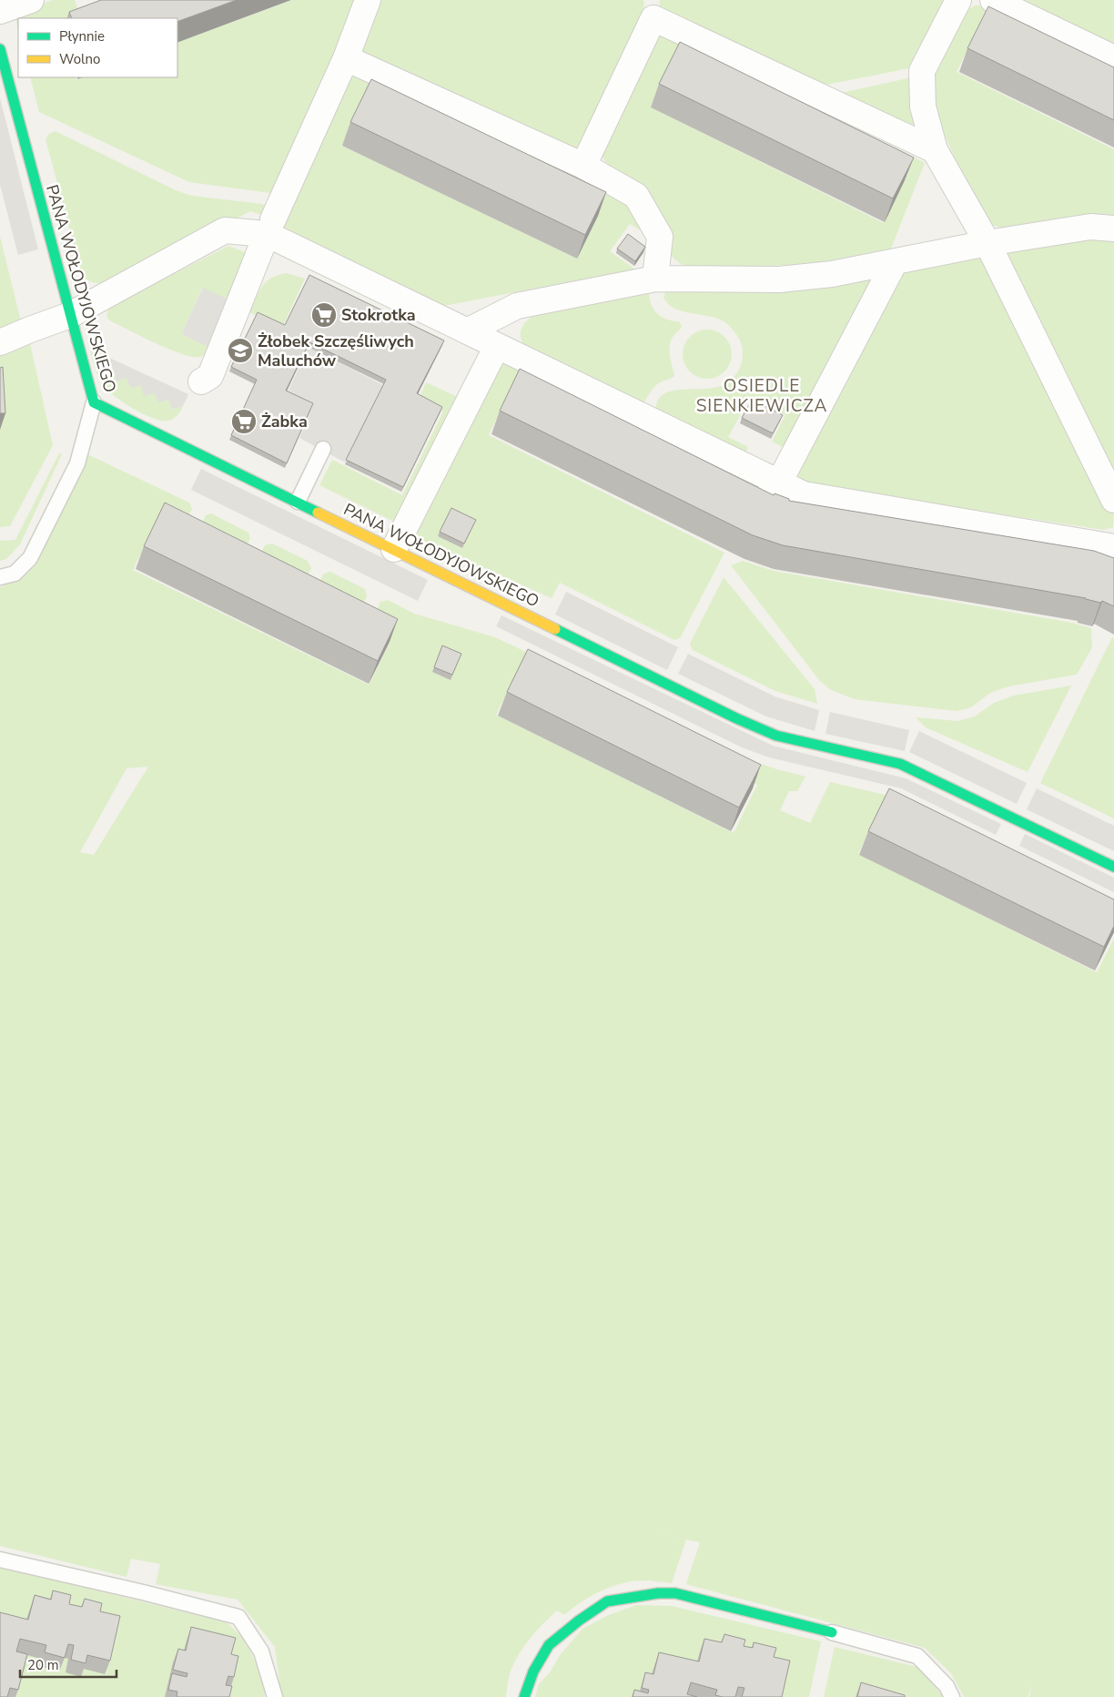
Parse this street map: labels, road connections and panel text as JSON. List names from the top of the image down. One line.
{"streets":{"street":["PANA WOŁODYJOWSKIEGO"]},"districts":["OSIEDLE SIENKIEWICZA"],"places":{"supermarket":["Stokrotka","Żabka"],"school or university":["Żłobek Szczęśliwych Maluchów"]},"legend":["Płynnie","Wolno"],"scale_bar":"20 m"}
